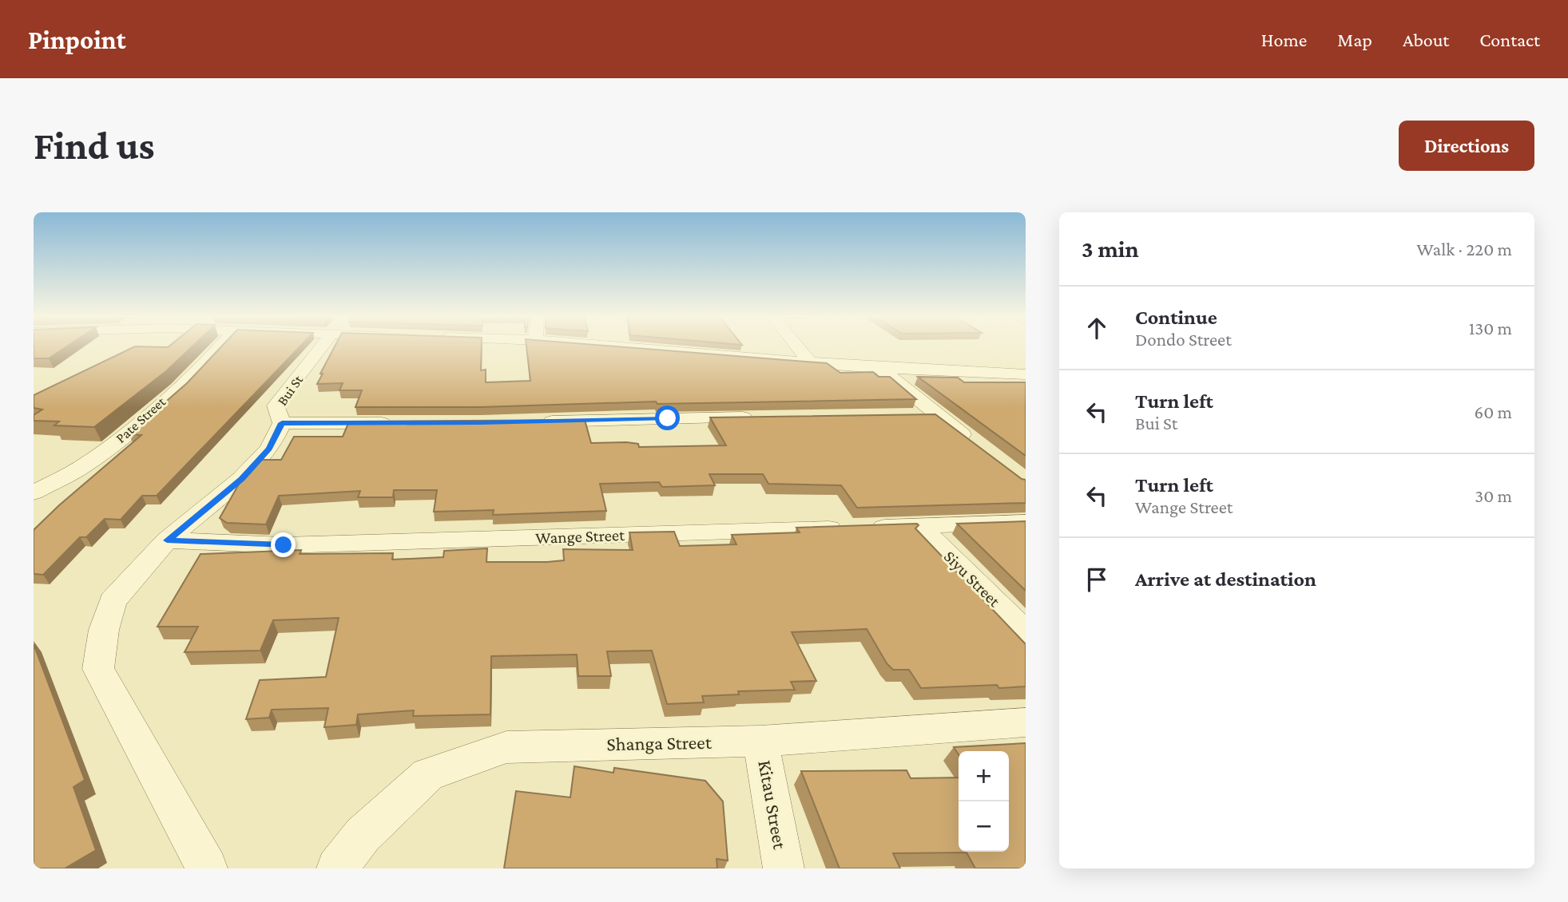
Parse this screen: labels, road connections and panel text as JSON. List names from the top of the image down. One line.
{"streets":{"street":["Bui St","Pate Street","Wange Street","Siyu Street","Shanga Street","Kitau Street"]},"crossings":[["Bui St","Wange Street"],["Wange Street","Siyu Street"],["Shanga Street","Kitau Street"]],"page":{"header":"Pinpoint","nav":["Home","Map","About","Contact"],"buttons":"Directions","title":"Find us","heading":["3 min","Walk · 220 m"],"list":[["Continue","Dondo Street","130 m"],["Turn left","Bui St","60 m"],["Turn left","Wange Street","30 m"],"Arrive at destination"],"map_buttons":["+","−"]}}
